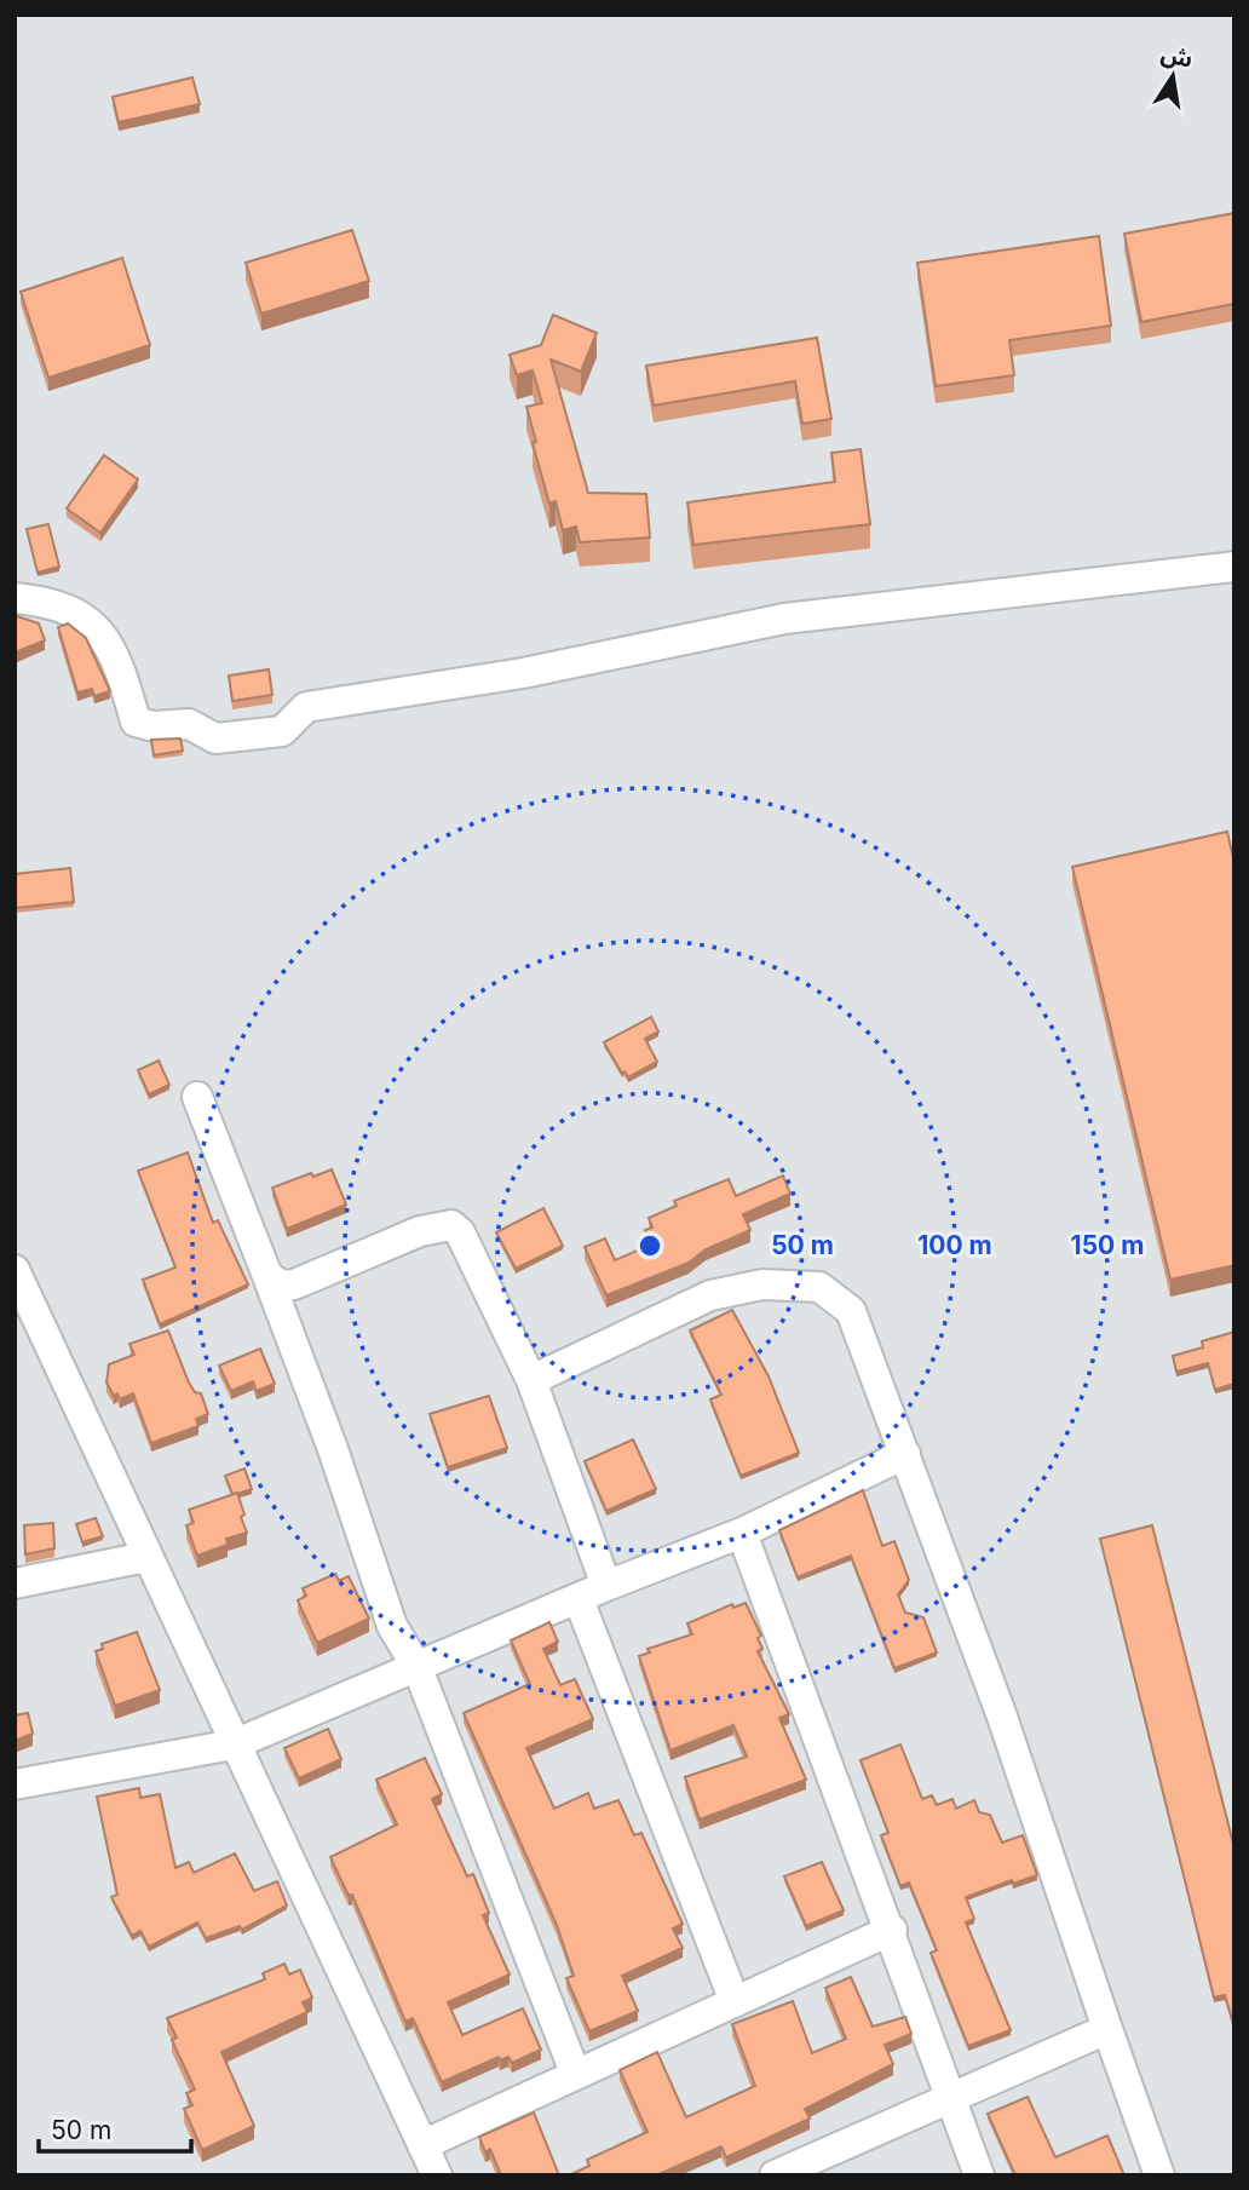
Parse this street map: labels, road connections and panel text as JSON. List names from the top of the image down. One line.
{"scale_bar":"50 m","north":"top","rings":["50 m","100 m","150 m"]}
